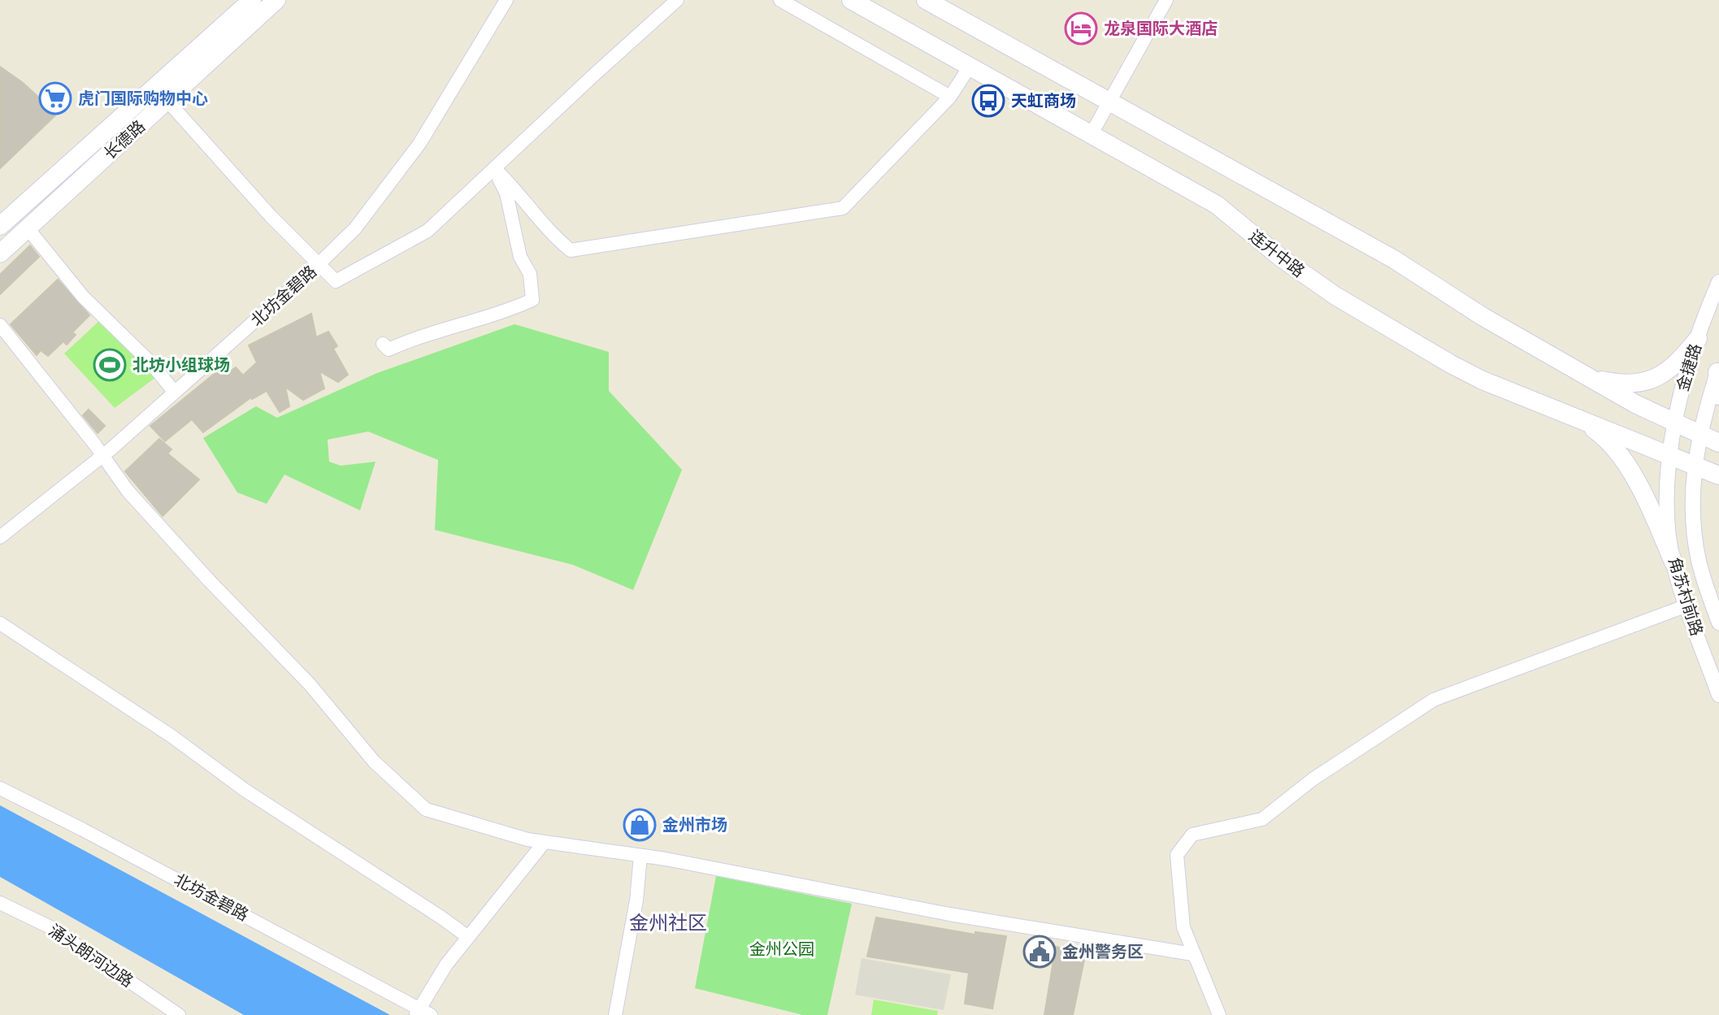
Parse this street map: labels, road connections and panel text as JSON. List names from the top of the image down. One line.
{"streets":{"main road":["长德路","连升中路"],"street":["北坊金碧路","金捷路","角苏村前路","涌头朗河边路"]},"crossings":[["连升中路","金捷路"],["连升中路","角苏村前路"],["金捷路","角苏村前路"]],"districts":["金州社区"],"parks":["金州公园"],"places":{"hotel":["龙泉国际大酒店"],"supermarket":["虎门国际购物中心"],"bus stop":["天虹商场"],"sports":["北坊小组球场"],"shop":["金州市场"],"public building":["金州警务区"]}}
